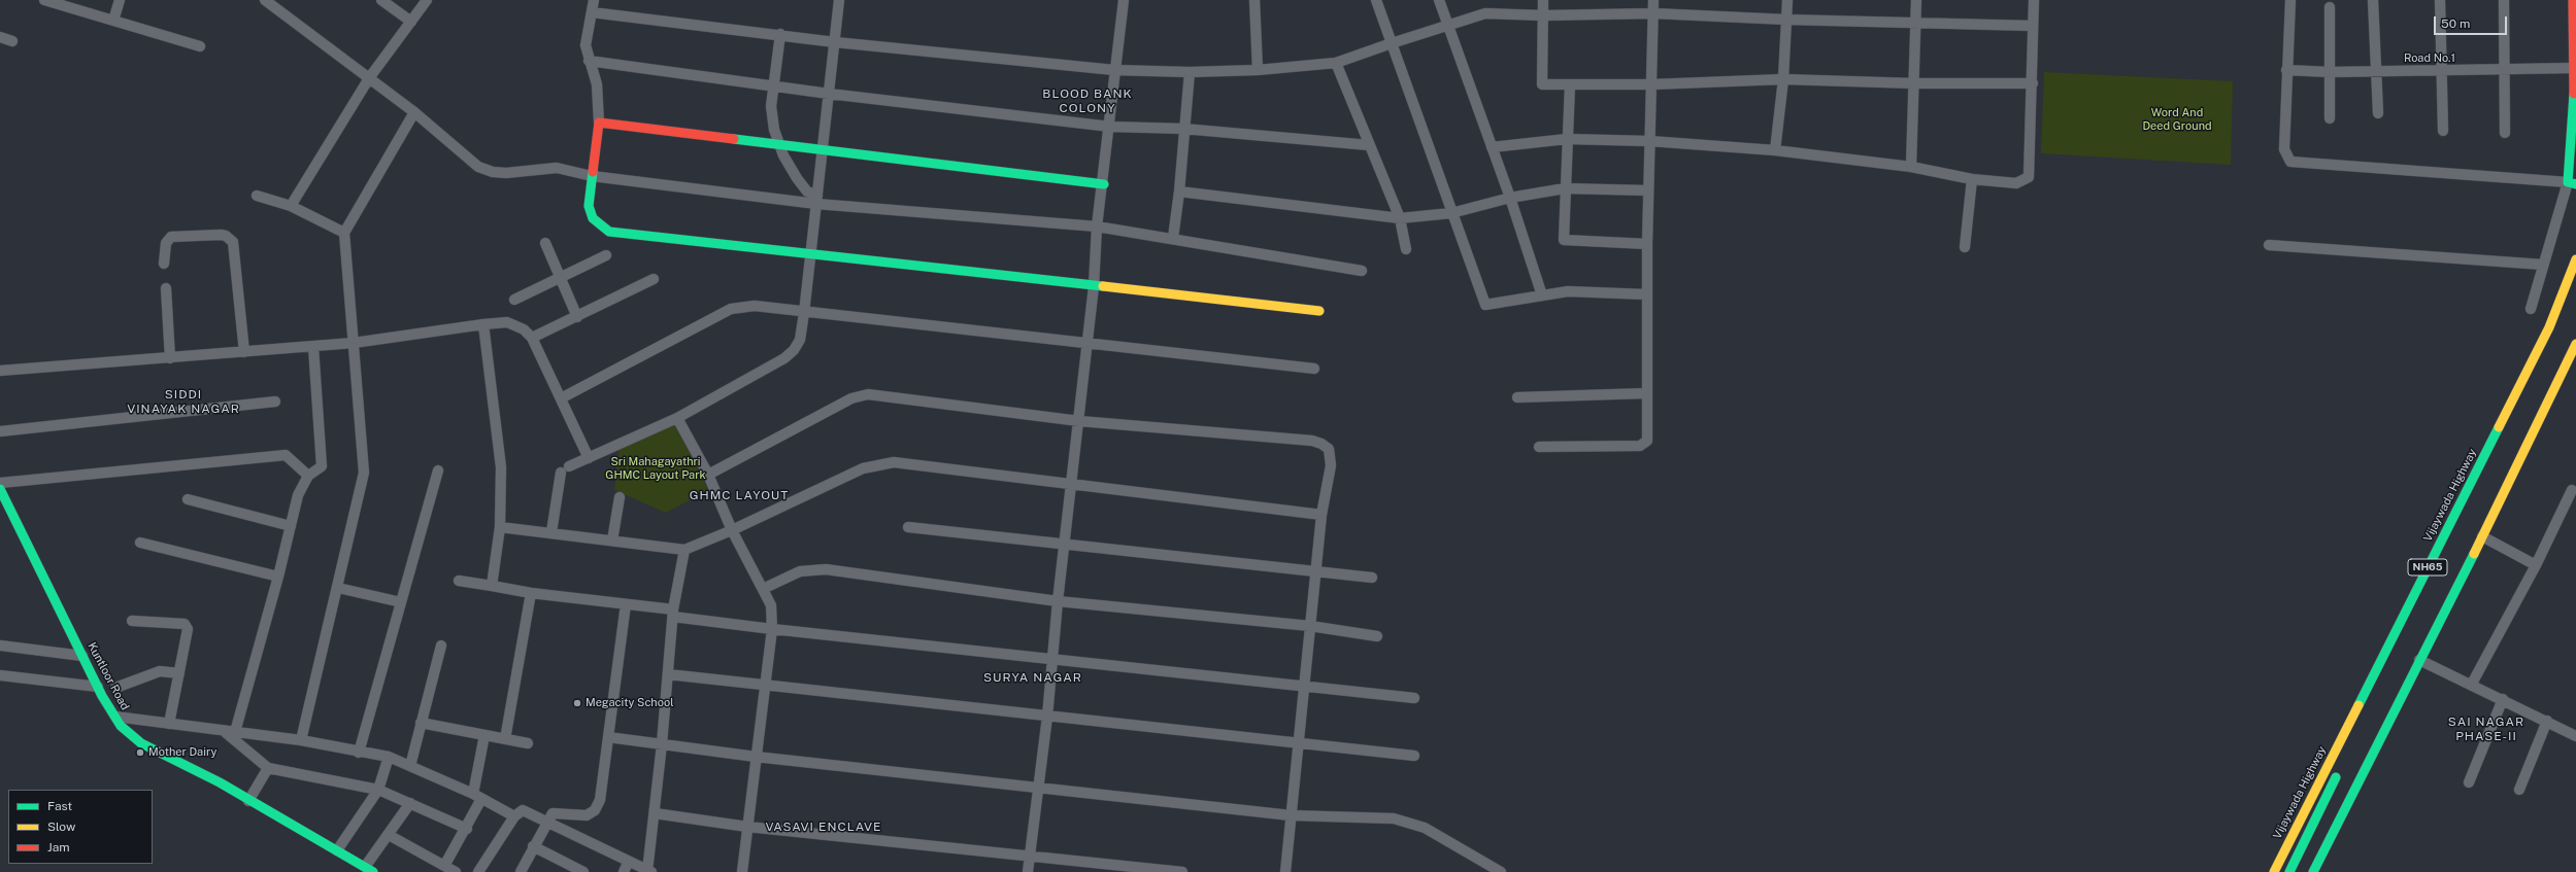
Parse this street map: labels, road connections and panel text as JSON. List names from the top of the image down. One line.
{"streets":{"main road":["Vijaywada Highway","NH65","Kuntloor Road"],"street":["Road No.1"]},"districts":["BLOOD BANK COLONY","SIDDI VINAYAK NAGAR","GHMC LAYOUT","SURYA NAGAR","SAI NAGAR PHASE-II","VASAVI ENCLAVE"],"parks":["Word And Deed Ground","Sri Mahagayathri GHMC Layout Park"],"places":["Megacity School","Mother Dairy"],"legend":["Fast","Slow","Jam"],"scale_bar":"50 m"}
